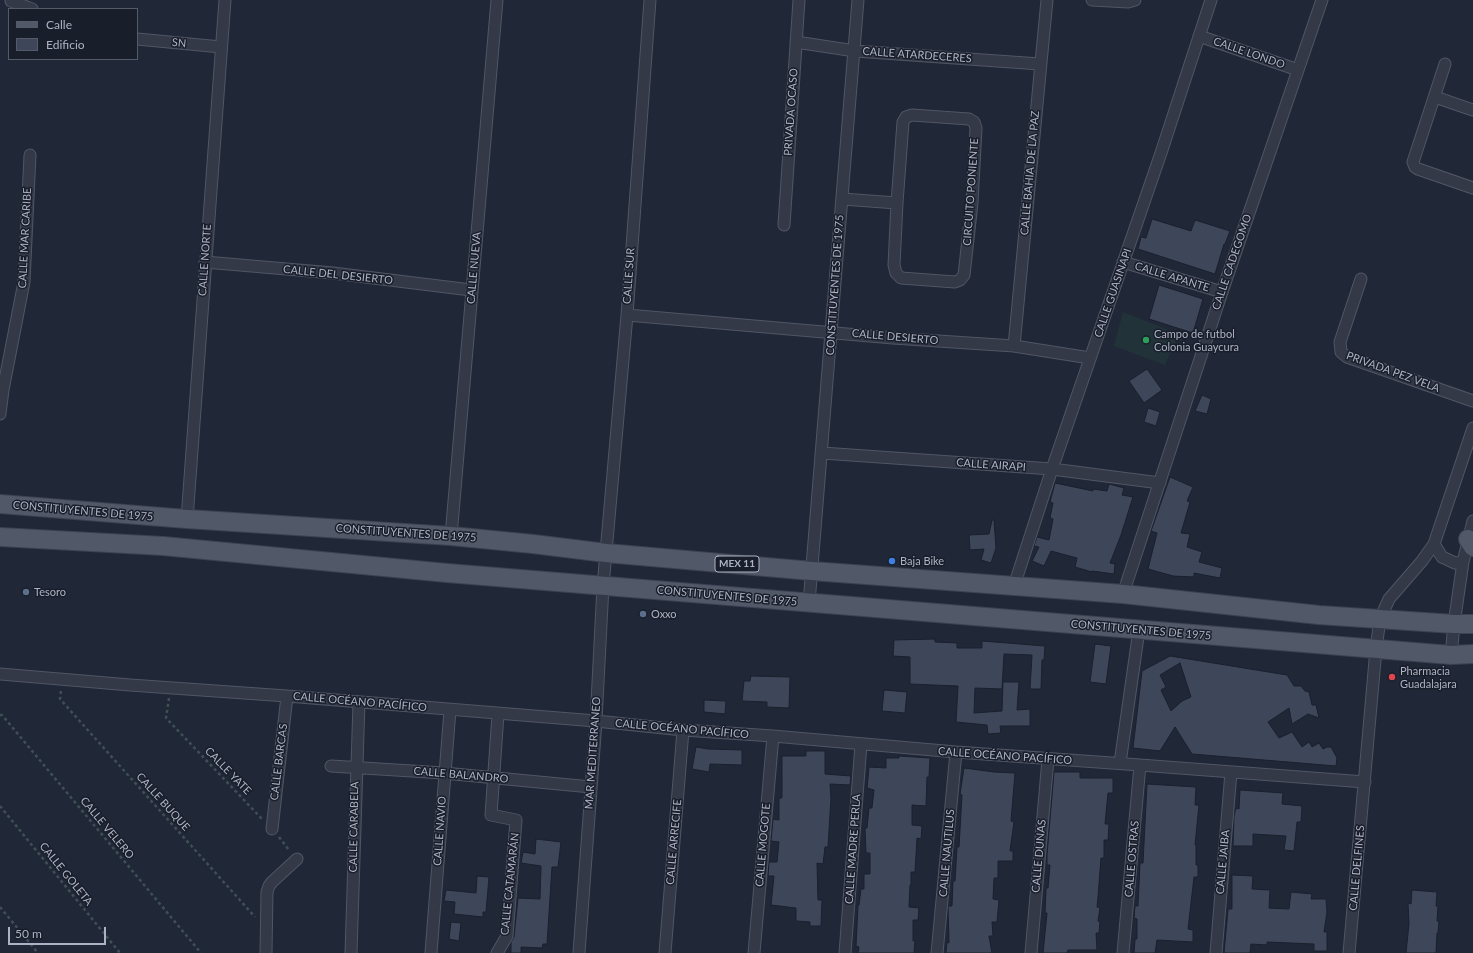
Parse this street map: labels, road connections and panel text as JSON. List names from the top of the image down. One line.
{"streets":{"main road":["CONSTITUYENTES DE 1975","MEX 11"],"street":["SN","CALLE LONDO","CALLE ATARDECERES","PRIVADA OCASO","CALLE BAHIA DE LA PAZ","CIRCUITO PONIENTE","CALLE MAR CARIBE","CALLE NORTE","CALLE CADEGOMO","CALLE NUEVA","CALLE DEL DESIERTO","CALLE SUR","CALLE APANTE","CALLE GUASINAPI","CALLE DESIERTO","PRIVADA PEZ VELA","CALLE AIRAPI","CALLE OCÉANO PACÍFICO","MAR MEDITERRANEO","CALLE BARCAS","CALLE BALANDRO","CALLE CARABELA","CALLE NAVIO","CALLE ARRECIFE","CALLE MOGOTE","CALLE MADRE PERLA","CALLE NAUTILUS","CALLE DUNAS","CALLE OSTRAS","CALLE JAIBA","CALLE DELFINES","CALLE CATAMARÁN"],"path":["CALLE YATE","CALLE BUQUE","CALLE VELERO","CALLE GOLETA"]},"crossings":[["SN","CALLE NORTE"],["CALLE LONDO","CALLE CADEGOMO"],["CALLE LONDO","CALLE GUASINAPI"],["CALLE ATARDECERES","PRIVADA OCASO"],["CALLE ATARDECERES","CALLE BAHIA DE LA PAZ"],["CALLE ATARDECERES","CONSTITUYENTES DE 1975"],["CALLE BAHIA DE LA PAZ","CALLE DESIERTO"],["CALLE NORTE","CALLE DEL DESIERTO"],["CALLE NORTE","CONSTITUYENTES DE 1975"],["CALLE CADEGOMO","CALLE APANTE"],["CALLE CADEGOMO","CONSTITUYENTES DE 1975"],["CALLE CADEGOMO","CALLE AIRAPI"],["CALLE NUEVA","CALLE DEL DESIERTO"],["CALLE NUEVA","CONSTITUYENTES DE 1975"],["CALLE SUR","CONSTITUYENTES DE 1975"],["CALLE SUR","CALLE DESIERTO"],["CALLE SUR","MAR MEDITERRANEO"],["CALLE APANTE","CALLE GUASINAPI"],["CONSTITUYENTES DE 1975","CALLE GUASINAPI"],["CONSTITUYENTES DE 1975","CALLE DESIERTO"],["CONSTITUYENTES DE 1975","CALLE AIRAPI"],["CONSTITUYENTES DE 1975","MAR MEDITERRANEO"],["CONSTITUYENTES DE 1975","CALLE DELFINES"],["CALLE GUASINAPI","CALLE DESIERTO"],["CALLE GUASINAPI","CALLE AIRAPI"],["CALLE OCÉANO PACÍFICO","MAR MEDITERRANEO"],["CALLE OCÉANO PACÍFICO","CALLE BARCAS"],["CALLE OCÉANO PACÍFICO","CALLE YATE"],["CALLE OCÉANO PACÍFICO","CALLE BUQUE"],["CALLE OCÉANO PACÍFICO","CALLE CARABELA"],["CALLE OCÉANO PACÍFICO","CALLE NAVIO"],["CALLE OCÉANO PACÍFICO","CALLE ARRECIFE"],["CALLE OCÉANO PACÍFICO","CALLE MOGOTE"],["CALLE OCÉANO PACÍFICO","CALLE MADRE PERLA"],["CALLE OCÉANO PACÍFICO","CALLE NAUTILUS"],["CALLE OCÉANO PACÍFICO","CALLE DUNAS"],["CALLE OCÉANO PACÍFICO","CALLE OSTRAS"],["CALLE OCÉANO PACÍFICO","CALLE JAIBA"],["CALLE OCÉANO PACÍFICO","CALLE DELFINES"],["CALLE OCÉANO PACÍFICO","CALLE CATAMARÁN"],["MAR MEDITERRANEO","CALLE BALANDRO"],["CALLE BARCAS","CALLE YATE"],["CALLE BALANDRO","CALLE CARABELA"],["CALLE BALANDRO","CALLE NAVIO"],["CALLE BALANDRO","CALLE CATAMARÁN"]],"places":["Campo de futbol Colonia Guaycura","Baja Bike","Tesoro","Oxxo","Pharmacia Guadalajara"],"legend":["Calle","Edificio"],"scale_bar":"50 m"}
